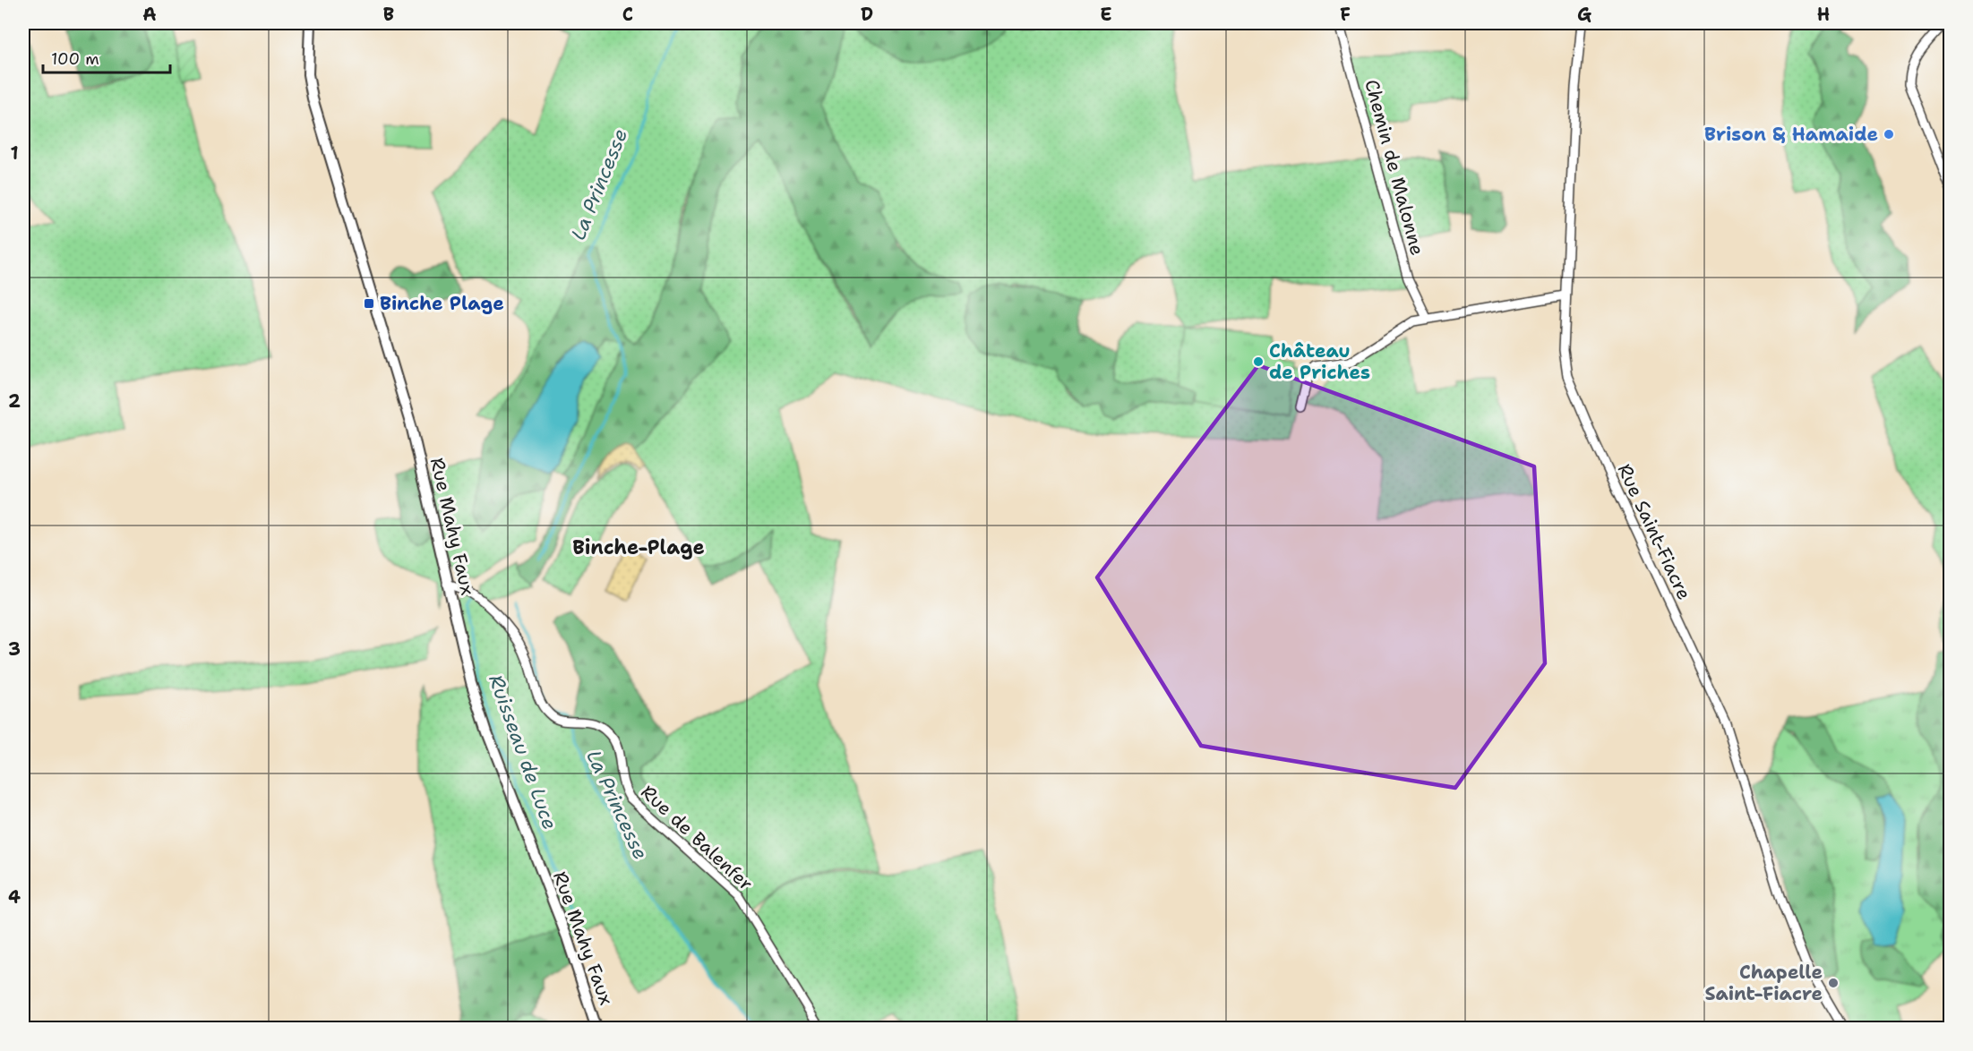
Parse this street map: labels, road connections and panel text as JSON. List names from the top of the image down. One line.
{"streets":{"street":["Chemin de Malonne","Rue Mahy Faux","Rue Saint-Fiacre","Rue de Balenfer"]},"crossings":[["Rue Mahy Faux","Rue de Balenfer"]],"districts":["Binche-Plage"],"water":["La Princesse","Ruisseau de Luce"],"places":{"other":["Brison & Hamaide","Château de Priches","Chapelle Saint-Fiacre"],"transit":["Binche Plage"]},"scale_bar":"100 m","grid":{"columns":["A","B","C","D","E","F","G","H"],"rows":["1","2","3","4"]}}
